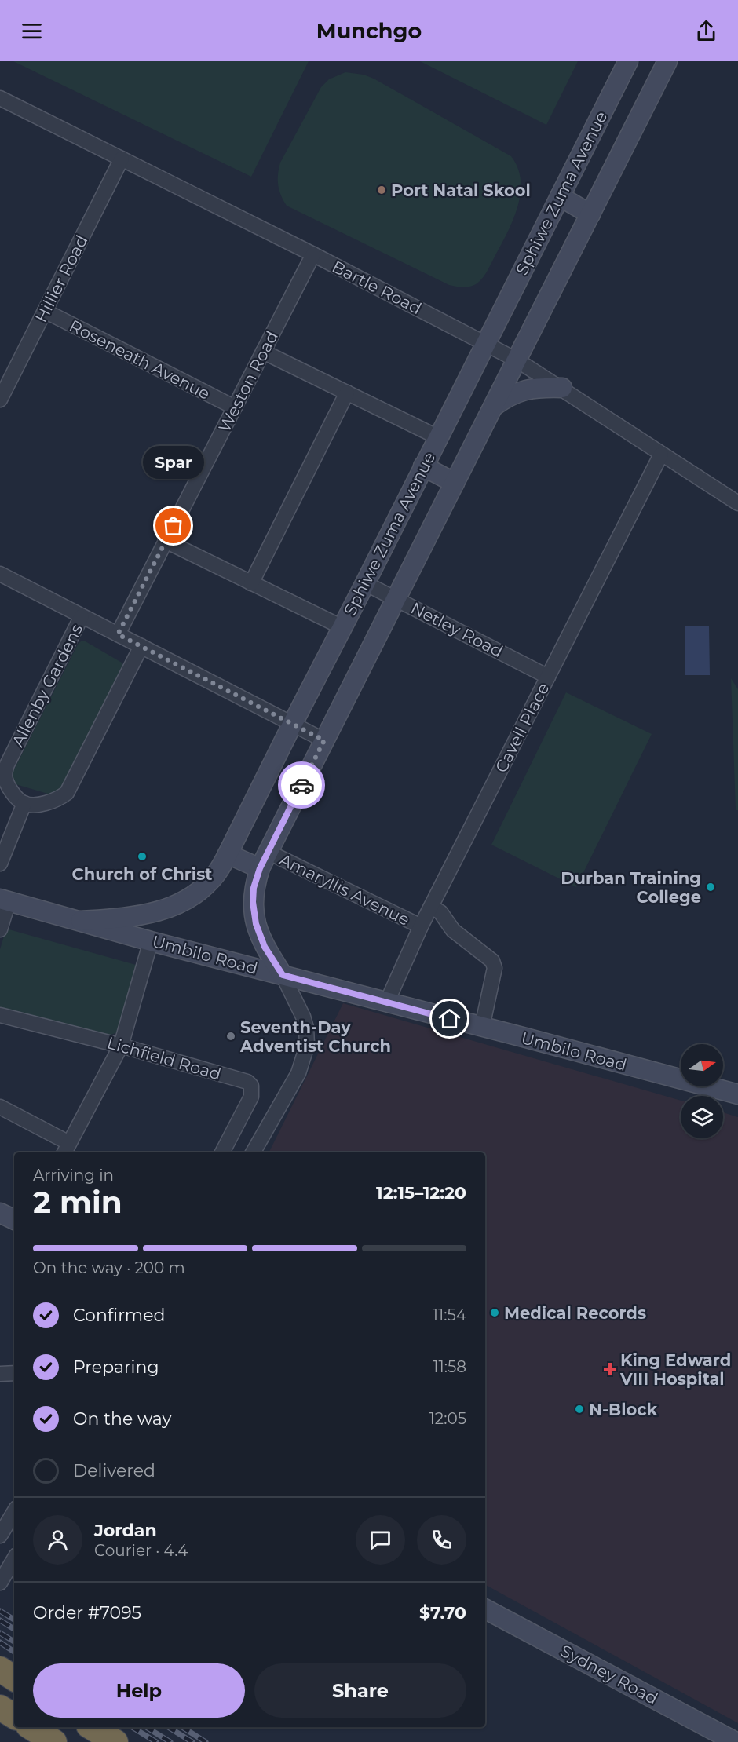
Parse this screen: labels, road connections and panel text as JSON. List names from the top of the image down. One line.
{"streets":{"street":["Sphiwe Zuma Avenue","Hillier Road","Bartle Road","Roseneath Avenue","Weston Road","Netley Road","Allenby Gardens","Cavell Place","Amaryllis Avenue","Umbilo Road","Lichfield Road","Sydney Road"]},"crossings":[["Sphiwe Zuma Avenue","Bartle Road"],["Sphiwe Zuma Avenue","Netley Road"],["Sphiwe Zuma Avenue","Umbilo Road"],["Hillier Road","Bartle Road"],["Hillier Road","Roseneath Avenue"],["Bartle Road","Weston Road"],["Bartle Road","Cavell Place"],["Roseneath Avenue","Weston Road"],["Netley Road","Cavell Place"],["Cavell Place","Amaryllis Avenue"],["Cavell Place","Umbilo Road"],["Amaryllis Avenue","Umbilo Road"]],"places":{"other":["Port Natal Skool","Spar","Church of Christ","Durban Training College","Seventh-Day Adventist Church","Medical Records","N-Block"],"health":["King Edward VIII Hospital"]},"north":"right","page":{"header":"Munchgo","bubble":"Spar","heading":["2 min","Arriving in","12:15–12:20"],"panel":["Jordan","Courier · 4.4","Order #7095","$7.70"],"bar":"On the way · 200 m","list":[["Confirmed","11:54"],["Preparing","11:58"],["On the way","12:05"],"Delivered"],"buttons":["Help","Share"]}}
